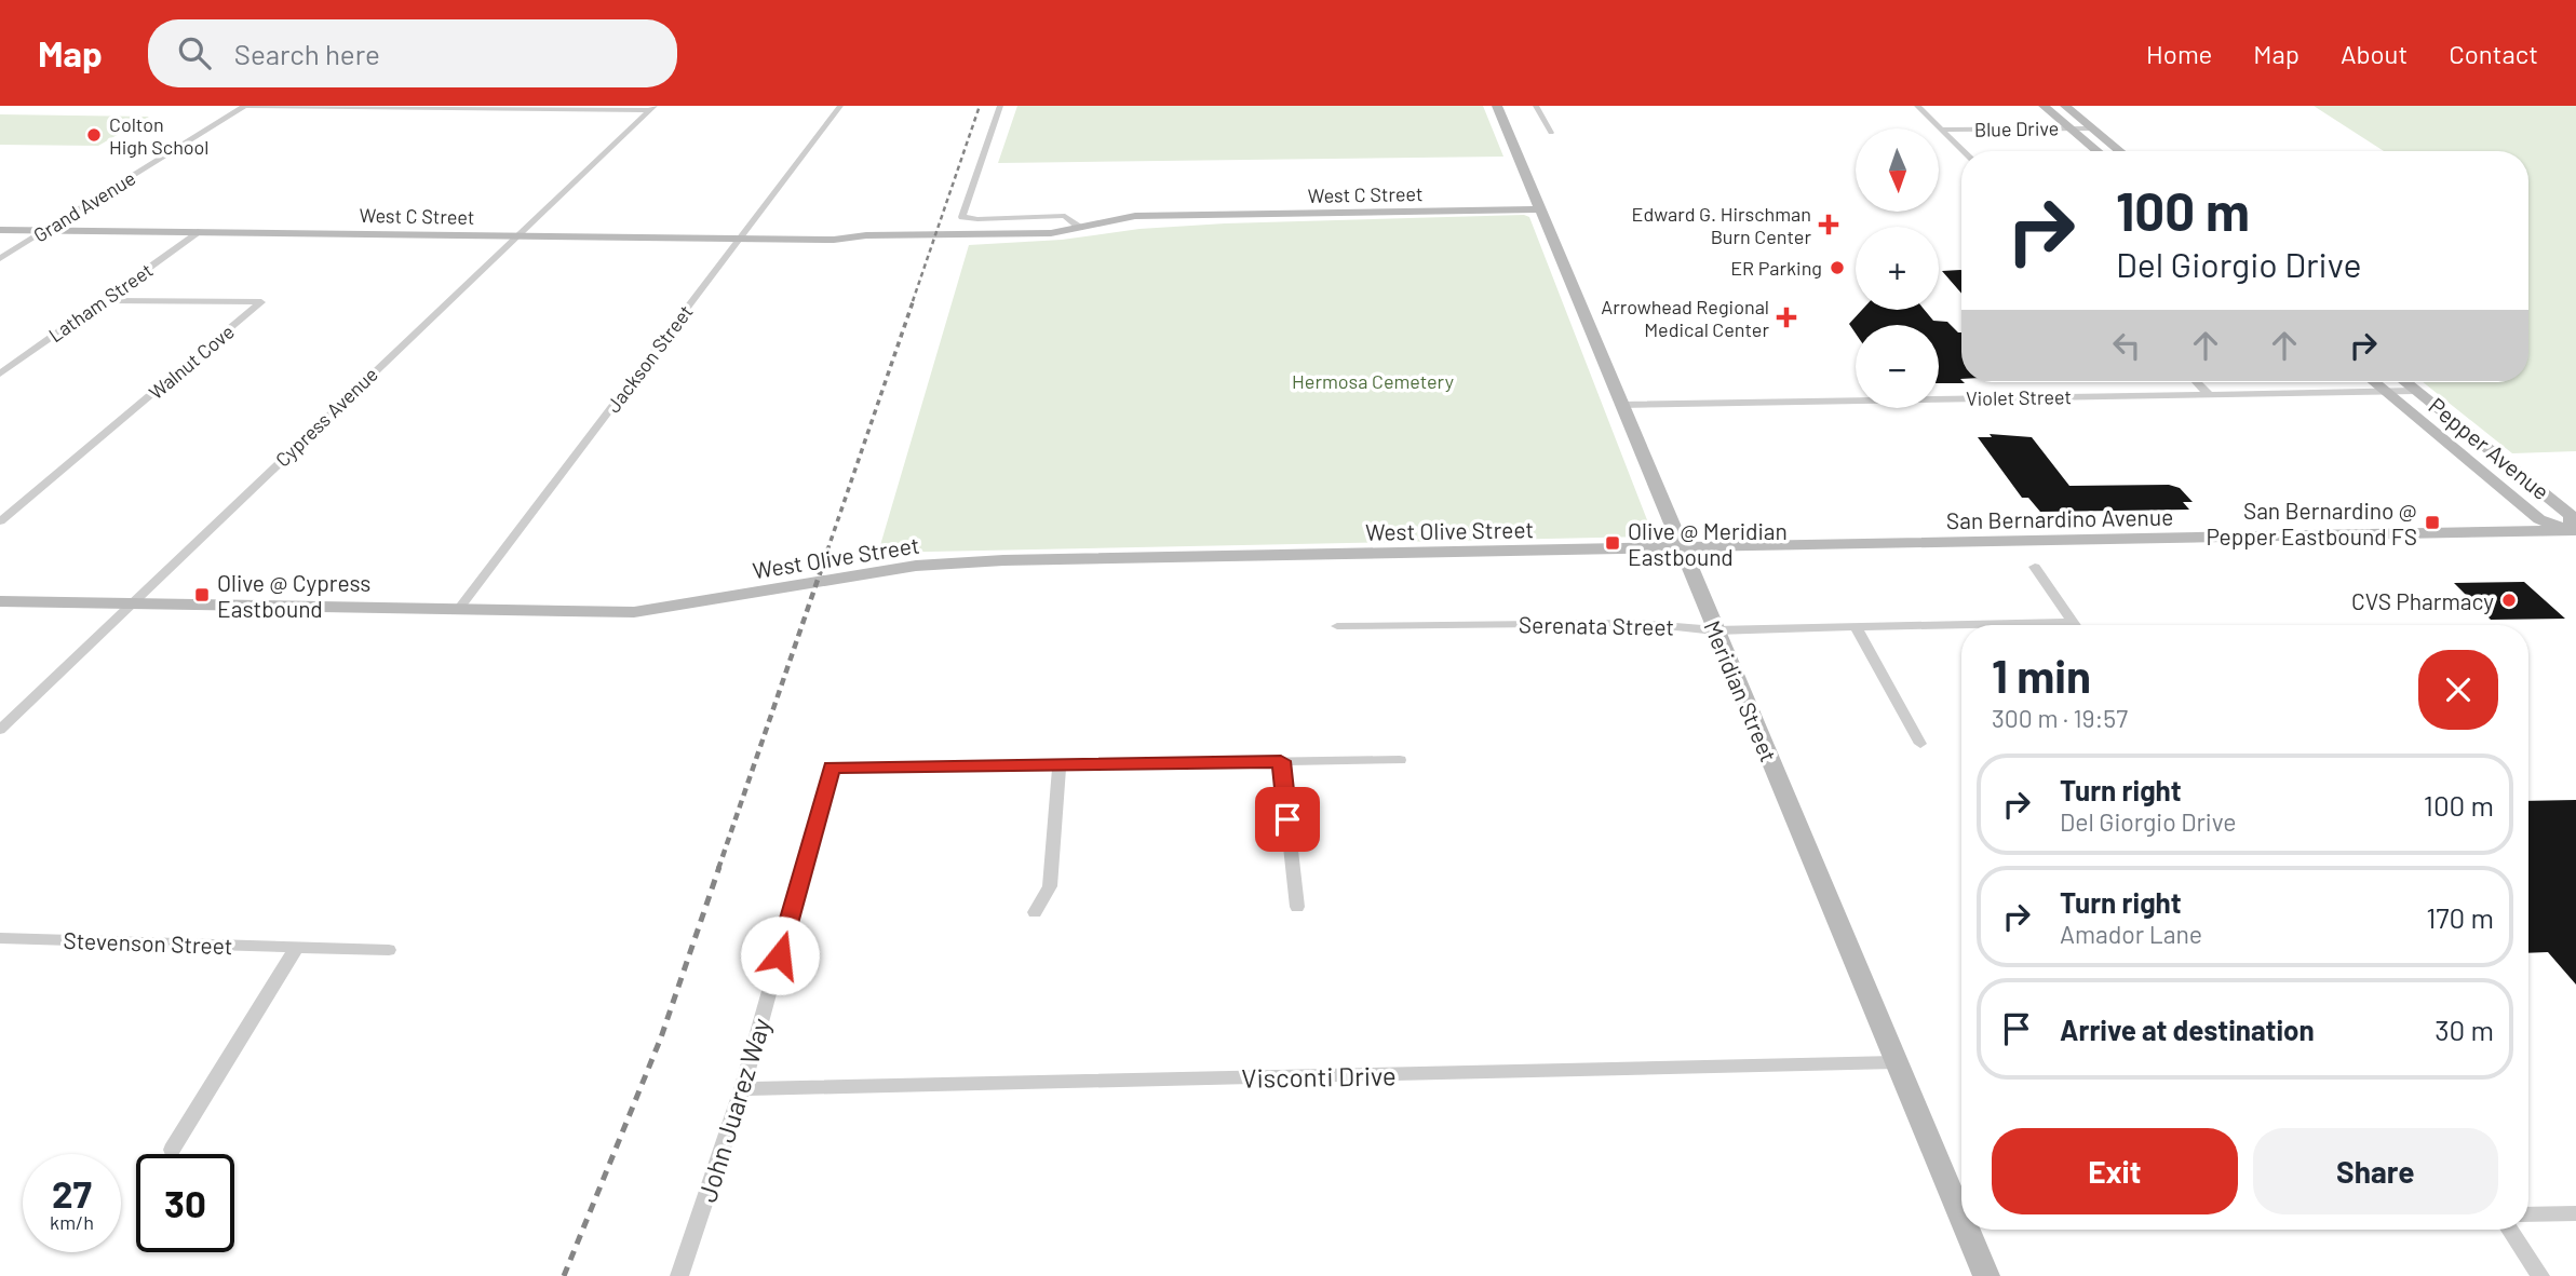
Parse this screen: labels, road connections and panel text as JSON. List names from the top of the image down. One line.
{"streets":{"street":["Blue Drive","West C Street","Grand Avenue","Latham Street","Jackson Street","Walnut Cove","Violet Street","Cypress Avenue","Pepper Avenue","San Bernardino Avenue","West Olive Street","Serenata Street","Meridian Street","Stevenson Street","Visconti Drive","John Juarez Way"]},"crossings":[["West C Street","Grand Avenue"],["West C Street","Latham Street"],["West C Street","Jackson Street"],["West C Street","Cypress Avenue"],["West C Street","Meridian Street"],["Latham Street","Walnut Cove"],["Jackson Street","West Olive Street"],["Violet Street","Pepper Avenue"],["Violet Street","Meridian Street"],["Cypress Avenue","West Olive Street"],["Pepper Avenue","San Bernardino Avenue"],["San Bernardino Avenue","West Olive Street"],["San Bernardino Avenue","Meridian Street"],["West Olive Street","Meridian Street"],["Serenata Street","Meridian Street"],["Meridian Street","Visconti Drive"],["Visconti Drive","John Juarez Way"]],"parks":["Hermosa Cemetery"],"places":{"other":["Colton High School","ER Parking","CVS Pharmacy"],"health":["Edward G. Hirschman Burn Center","Arrowhead Regional Medical Center"],"transit":["San Bernardino @ Pepper Eastbound FS","Olive @ Meridian Eastbound","Olive @ Cypress Eastbound"]},"north":"bottom","page":{"header":"Map","search":"Search here","nav":["Home","Map","About","Contact"],"map_buttons":["+","−"],"turn":["100 m","Del Giorgio Drive"],"heading":["1 min","300 m · 19:57"],"list":[{"name":"Turn right","note":"Del Giorgio Drive","value":"100 m"},{"name":"Turn right","note":"Amador Lane","value":"170 m"},{"name":"Arrive at destination","value":"30 m"}],"buttons":["Exit","Share"],"speed":"27 km/h","limit":"30"}}
